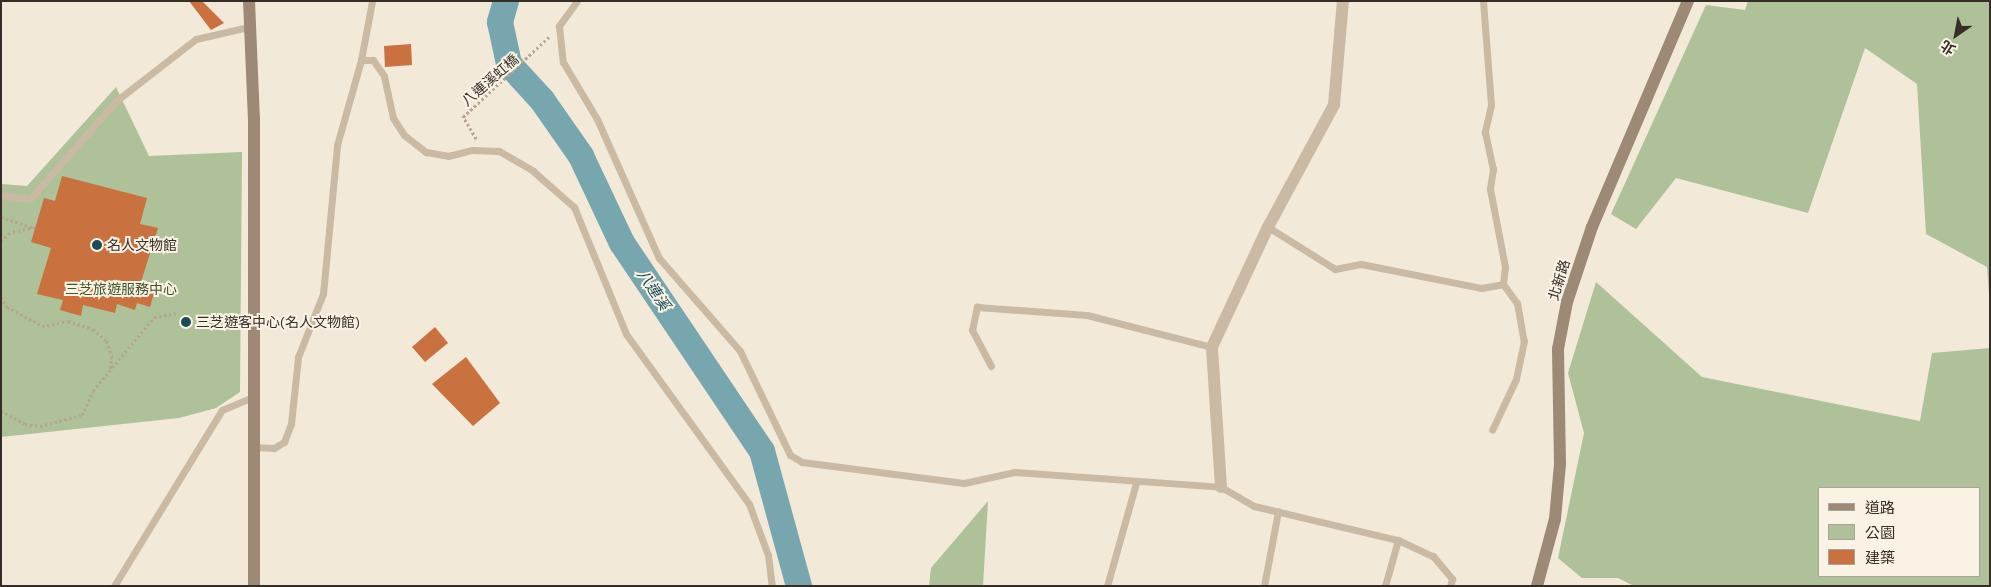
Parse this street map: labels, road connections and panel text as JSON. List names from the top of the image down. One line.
{"streets":{"main road":["北新路"],"path":["八連溪虹橋"]},"water":["八連溪"],"parks":["三芝旅遊服務中心"],"places":["名人文物館","三芝遊客中心(名人文物館)"],"legend":["道路","公園","建築"],"north":"bottom left"}
